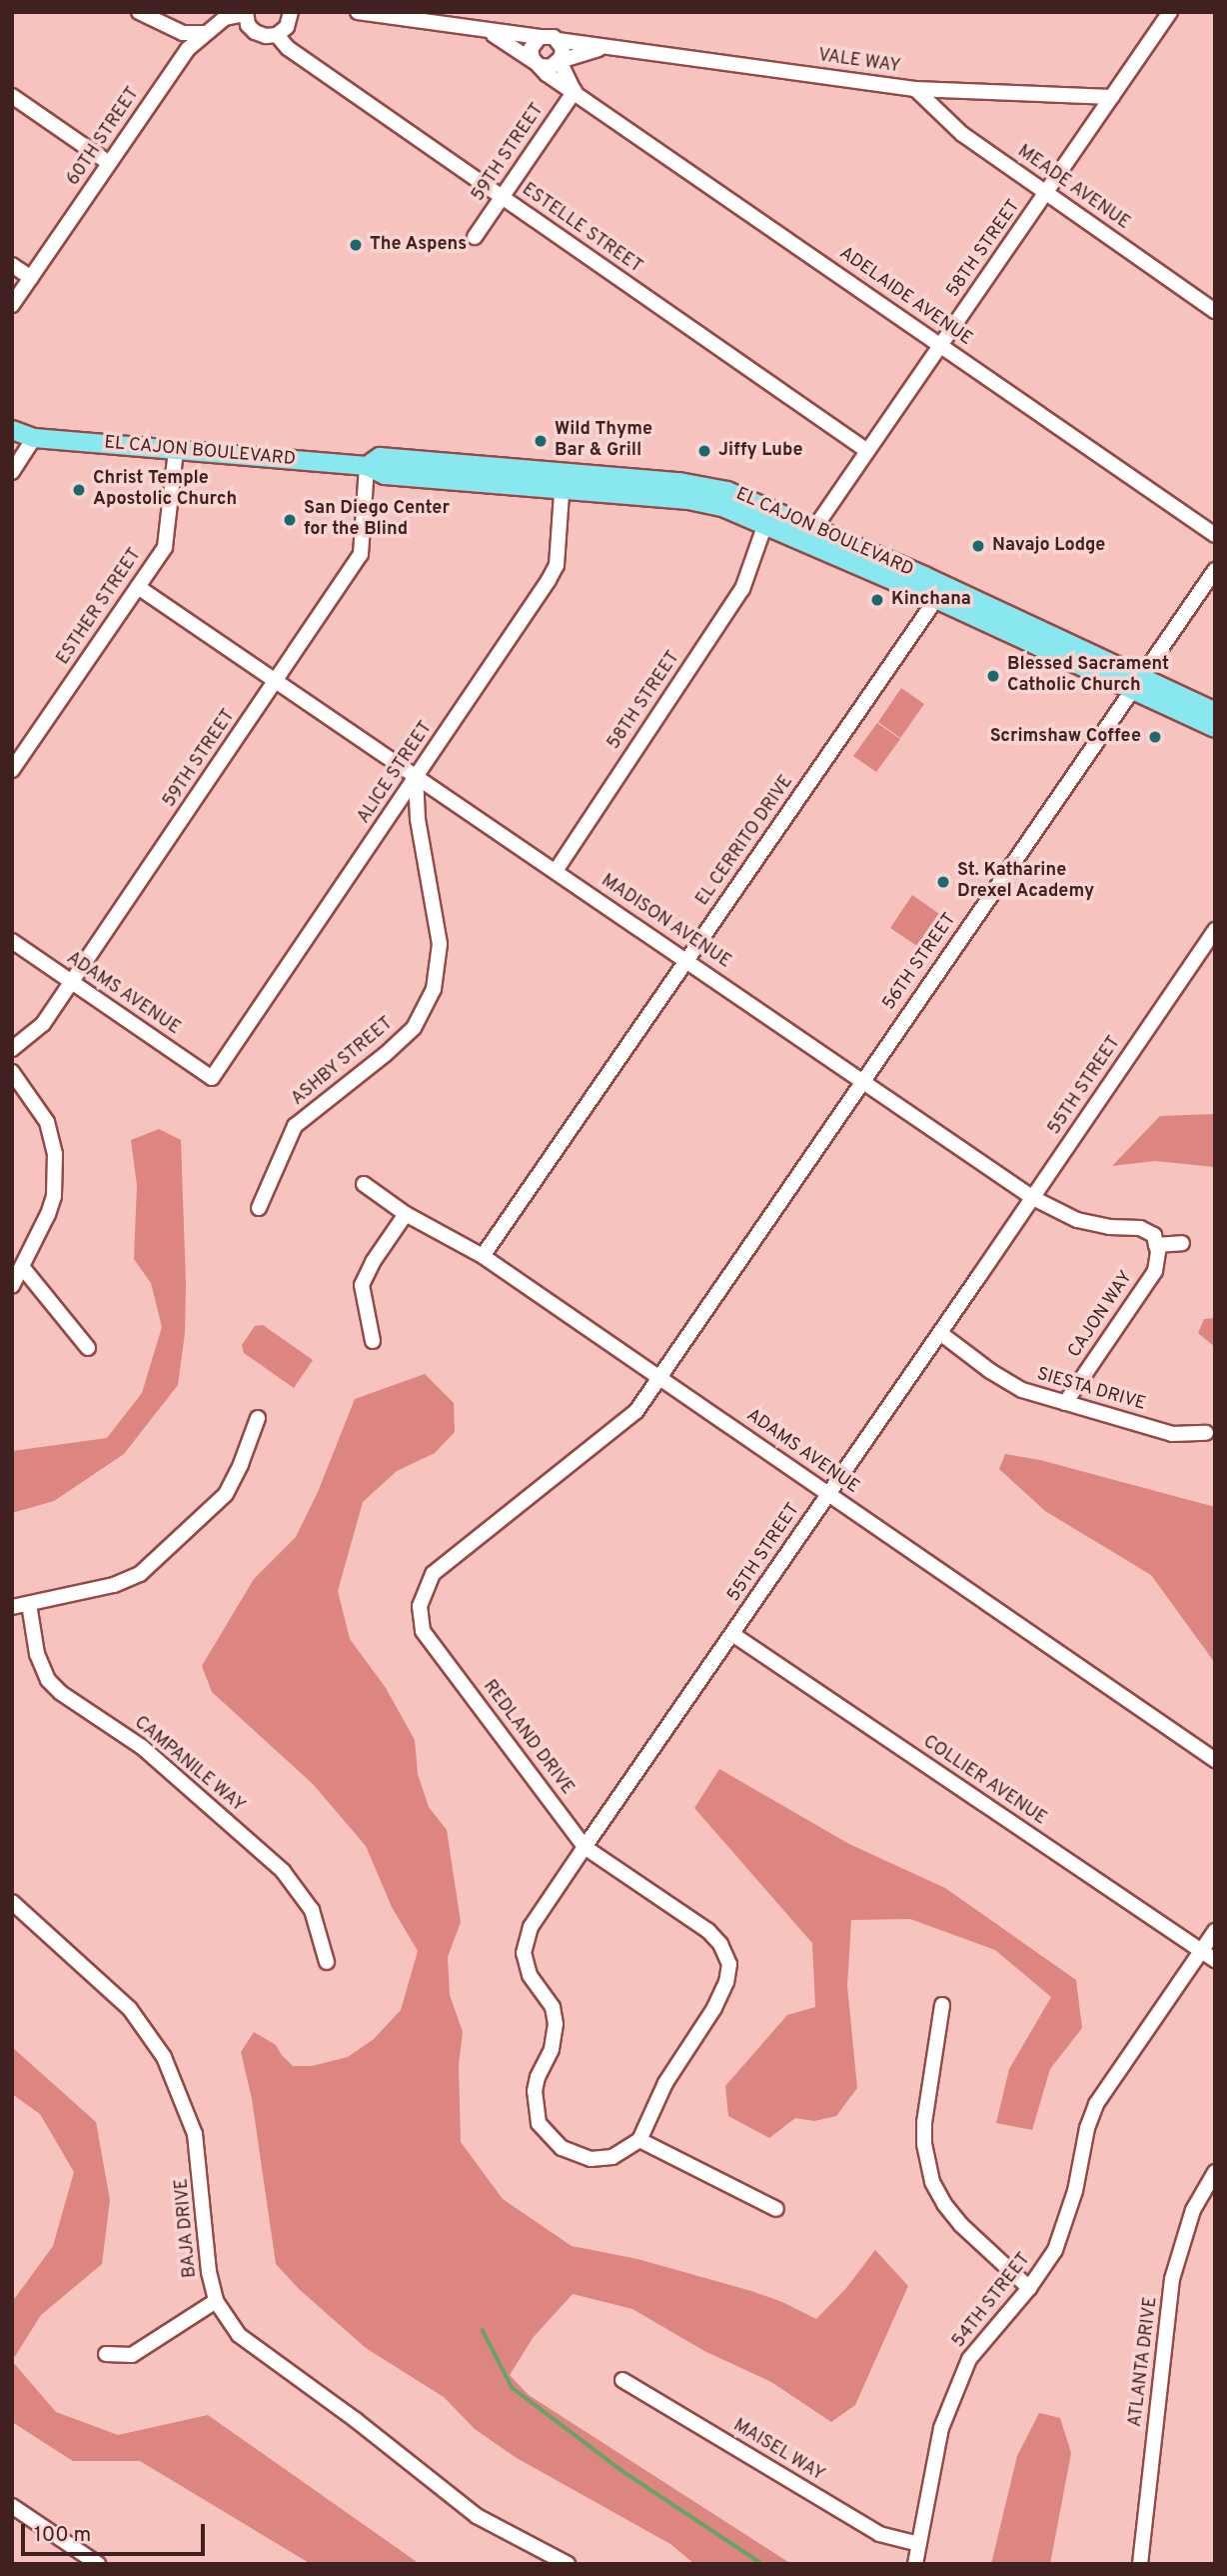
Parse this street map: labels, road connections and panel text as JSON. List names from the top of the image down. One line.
{"streets":{"main road":["EL CAJON BOULEVARD"],"street":["VALE WAY","60TH STREET","59TH STREET","MEADE AVENUE","ESTELLE STREET","58TH STREET","ADELAIDE AVENUE","ESTHER STREET","ALICE STREET","EL CERRITO DRIVE","MADISON AVENUE","56TH STREET","ADAMS AVENUE","ASHBY STREET","55TH STREET","CAJON WAY","SIESTA DRIVE","REDLAND DRIVE","CAMPANILE WAY","COLLIER AVENUE","BAJA DRIVE","54TH STREET","ATLANTA DRIVE","MAISEL WAY"]},"crossings":[["VALE WAY","MEADE AVENUE"],["VALE WAY","58TH STREET"],["VALE WAY","ADELAIDE AVENUE"],["60TH STREET","ESTELLE STREET"],["59TH STREET","ESTELLE STREET"],["59TH STREET","ADELAIDE AVENUE"],["59TH STREET","EL CAJON BOULEVARD"],["59TH STREET","MADISON AVENUE"],["59TH STREET","ADAMS AVENUE"],["MEADE AVENUE","58TH STREET"],["ESTELLE STREET","58TH STREET"],["58TH STREET","ADELAIDE AVENUE"],["58TH STREET","EL CAJON BOULEVARD"],["58TH STREET","MADISON AVENUE"],["EL CAJON BOULEVARD","ESTHER STREET"],["EL CAJON BOULEVARD","ALICE STREET"],["EL CAJON BOULEVARD","EL CERRITO DRIVE"],["EL CAJON BOULEVARD","56TH STREET"],["ESTHER STREET","MADISON AVENUE"],["ALICE STREET","MADISON AVENUE"],["ALICE STREET","ADAMS AVENUE"],["ALICE STREET","ASHBY STREET"],["EL CERRITO DRIVE","MADISON AVENUE"],["EL CERRITO DRIVE","ADAMS AVENUE"],["MADISON AVENUE","56TH STREET"],["MADISON AVENUE","ASHBY STREET"],["MADISON AVENUE","55TH STREET"],["MADISON AVENUE","CAJON WAY"],["56TH STREET","ADAMS AVENUE"],["56TH STREET","REDLAND DRIVE"],["ADAMS AVENUE","55TH STREET"],["ADAMS AVENUE","REDLAND DRIVE"],["55TH STREET","SIESTA DRIVE"],["55TH STREET","REDLAND DRIVE"],["55TH STREET","COLLIER AVENUE"],["CAJON WAY","SIESTA DRIVE"],["COLLIER AVENUE","54TH STREET"],["54TH STREET","MAISEL WAY"]],"places":["The Aspens","Wild Thyme Bar & Grill","Jiffy Lube","Christ Temple Apostolic Church","San Diego Center for the Blind","Navajo Lodge","Kinchana","Blessed Sacrament Catholic Church","Scrimshaw Coffee","St. Katharine Drexel Academy"],"scale_bar":"100 m"}
